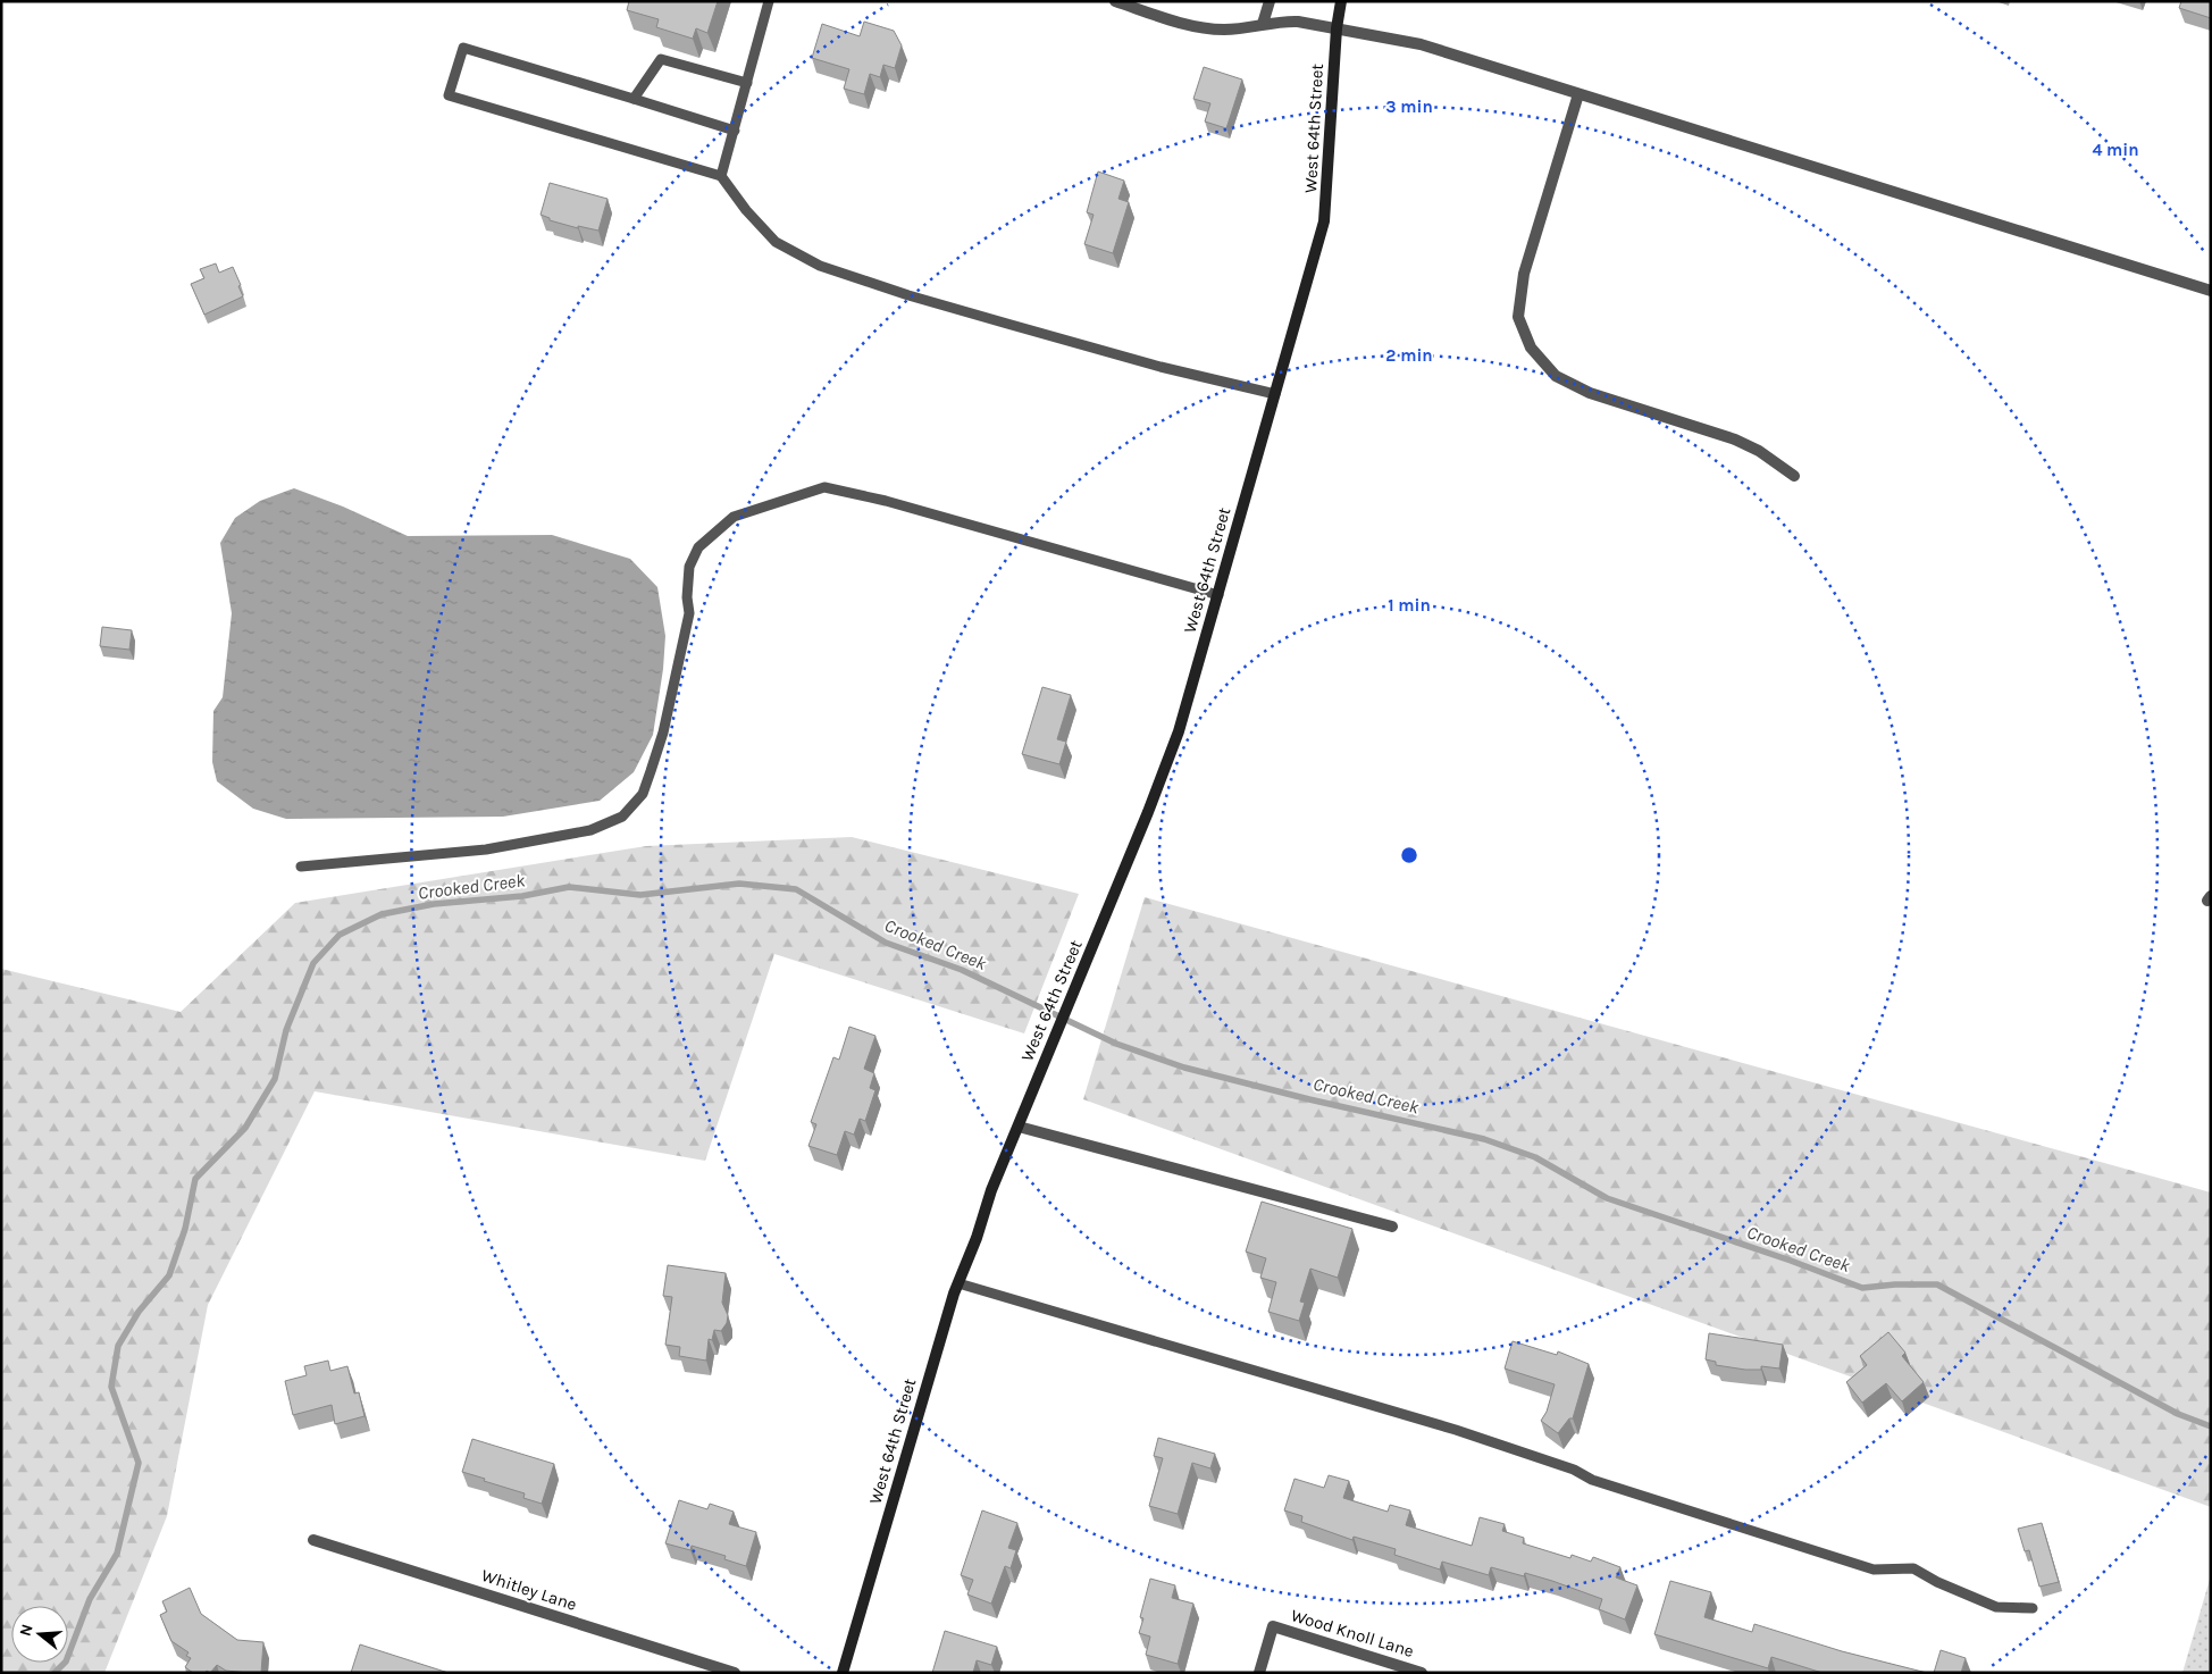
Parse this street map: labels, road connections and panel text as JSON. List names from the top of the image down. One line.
{"streets":{"street":["West 64th Street","Whitley Lane","Wood Knoll Lane"]},"water":["Crooked Creek"],"north":"left","rings":["3 min","4 min","2 min","1 min"]}
